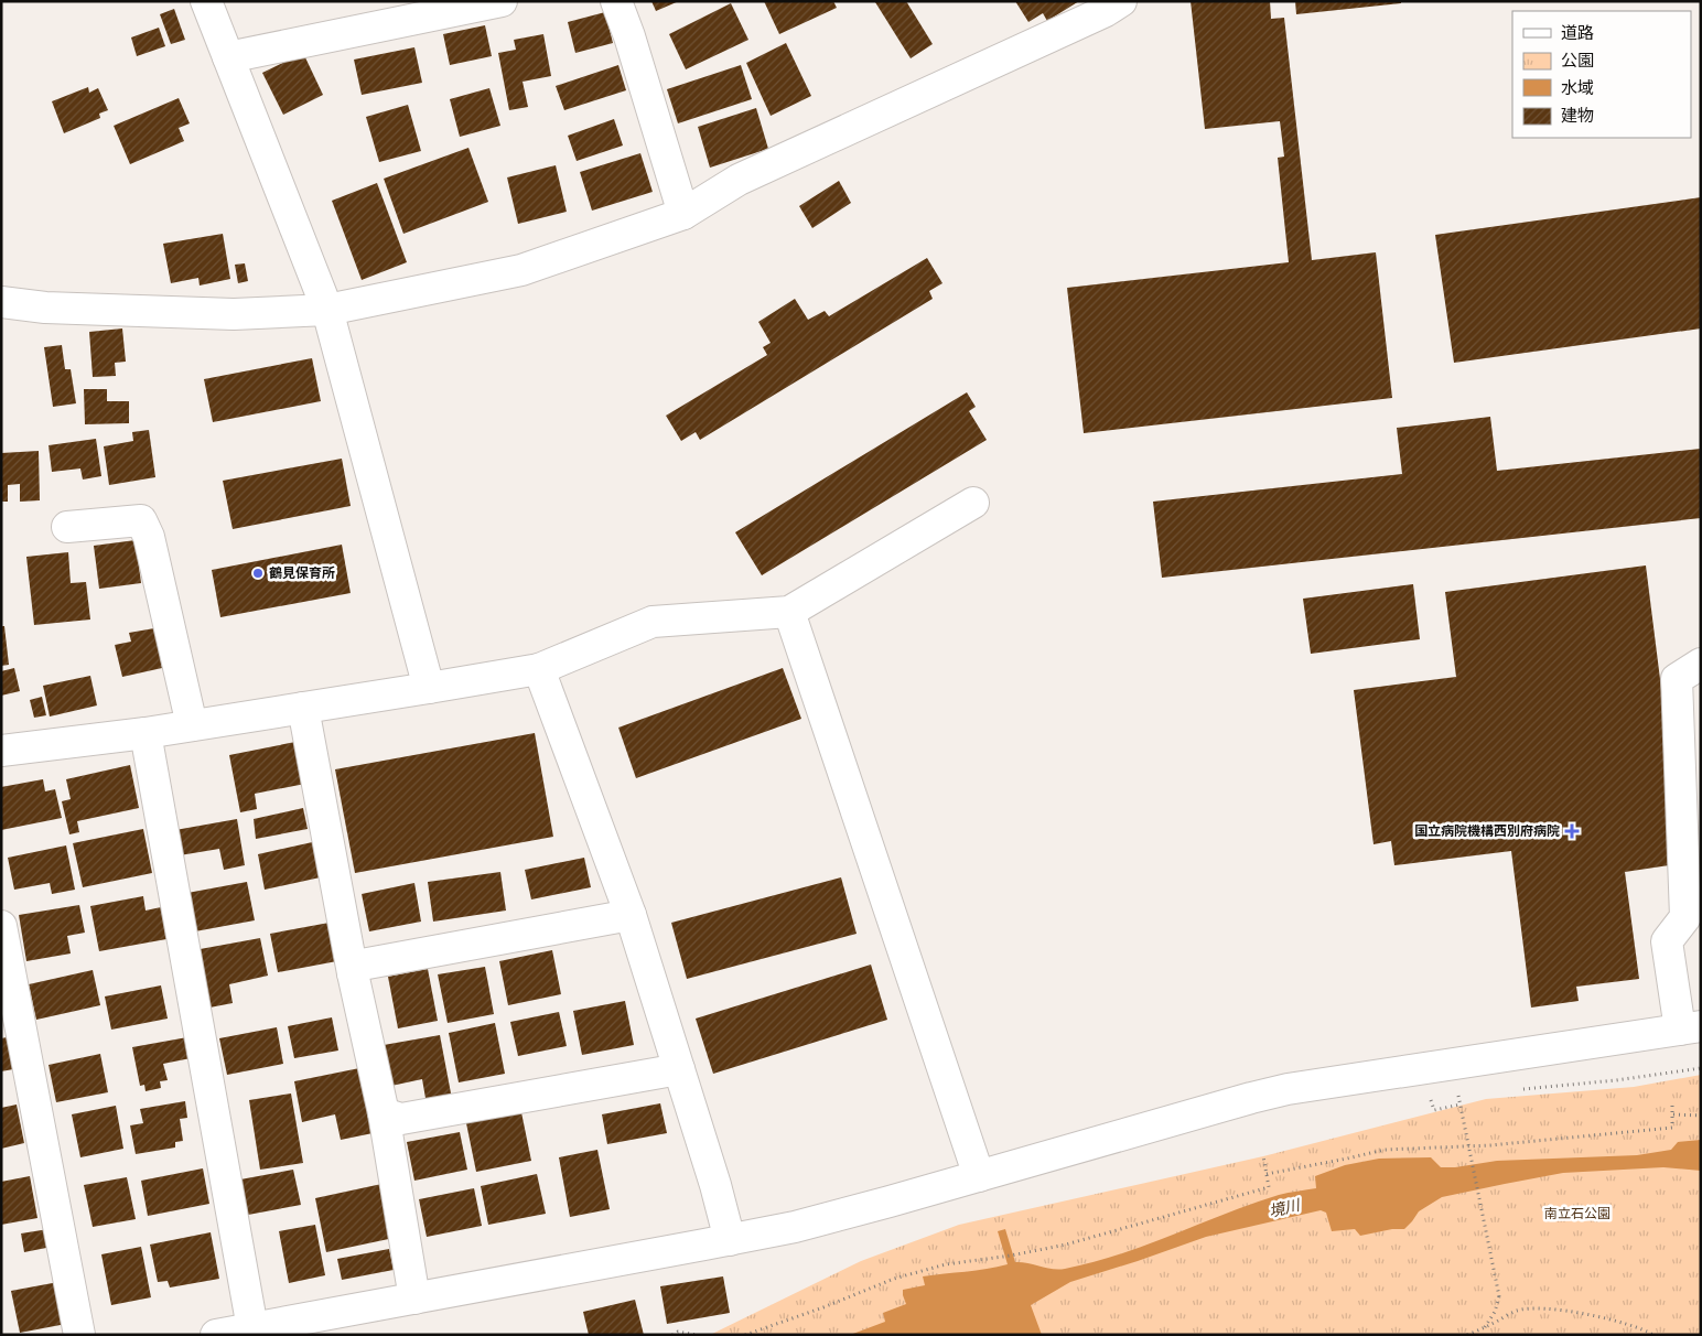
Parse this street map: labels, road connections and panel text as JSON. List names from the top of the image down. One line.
{"water":["境川"],"parks":["南立石公園"],"places":{"other":["鶴見保育所"],"health":["国立病院機構西別府病院"]},"legend":["道路","公園","水域","建物"]}
